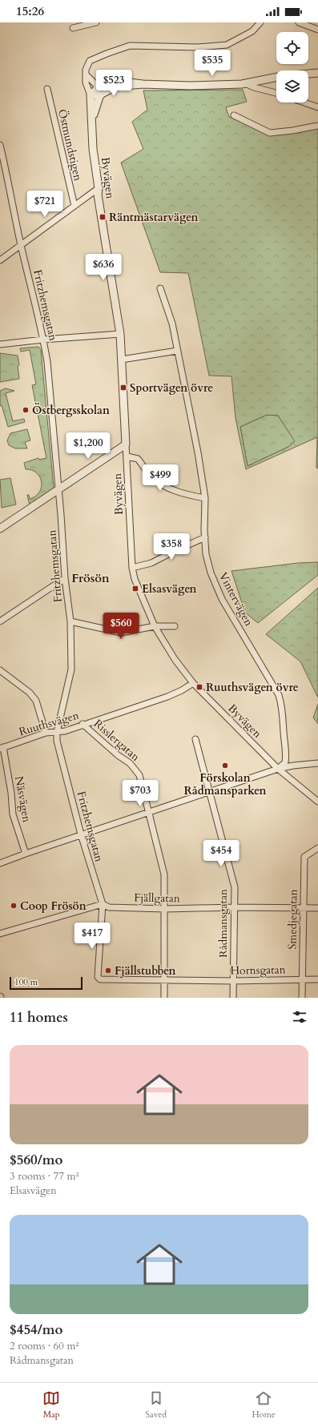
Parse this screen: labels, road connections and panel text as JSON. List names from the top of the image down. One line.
{"streets":{"street":["Östmundstigen","Byvägen","Fritzhemsgatan","Vintervägen","Ruuthsvägen","Risslergatan","Näsvägen","Fjällgatan","Smedjegatan","Rådmansgatan","Hornsgatan"]},"crossings":[["Byvägen","Vintervägen"],["Byvägen","Ruuthsvägen"],["Fritzhemsgatan","Ruuthsvägen"],["Fritzhemsgatan","Fjällgatan"],["Fritzhemsgatan","Hornsgatan"],["Ruuthsvägen","Risslergatan"],["Ruuthsvägen","Näsvägen"],["Risslergatan","Fjällgatan"],["Risslergatan","Hornsgatan"],["Fjällgatan","Smedjegatan"],["Fjällgatan","Rådmansgatan"],["Smedjegatan","Hornsgatan"],["Rådmansgatan","Hornsgatan"]],"districts":["Frösön"],"places":{"transit":["Räntmästarvägen","Sportvägen övre","Elsasvägen","Ruuthsvägen övre"],"other":["Östbergsskolan","Förskolan Rådmansparken","Coop Frösön","Fjällstubben"]},"scale_bar":"100 m","page":{"status":"15:26","price":["$535","$523","$721","$636","$1,200","$499","$358","$560","$703","$454","$417"],"scale":"100 m","heading":"11 homes","list":[{"name":"$560/mo","note":"3 rooms · 77 m² · Elsasvägen"},{"name":"$454/mo","note":"2 rooms · 60 m² · Rådmansgatan"}],"tabs":["Map","Saved","Home"]}}
